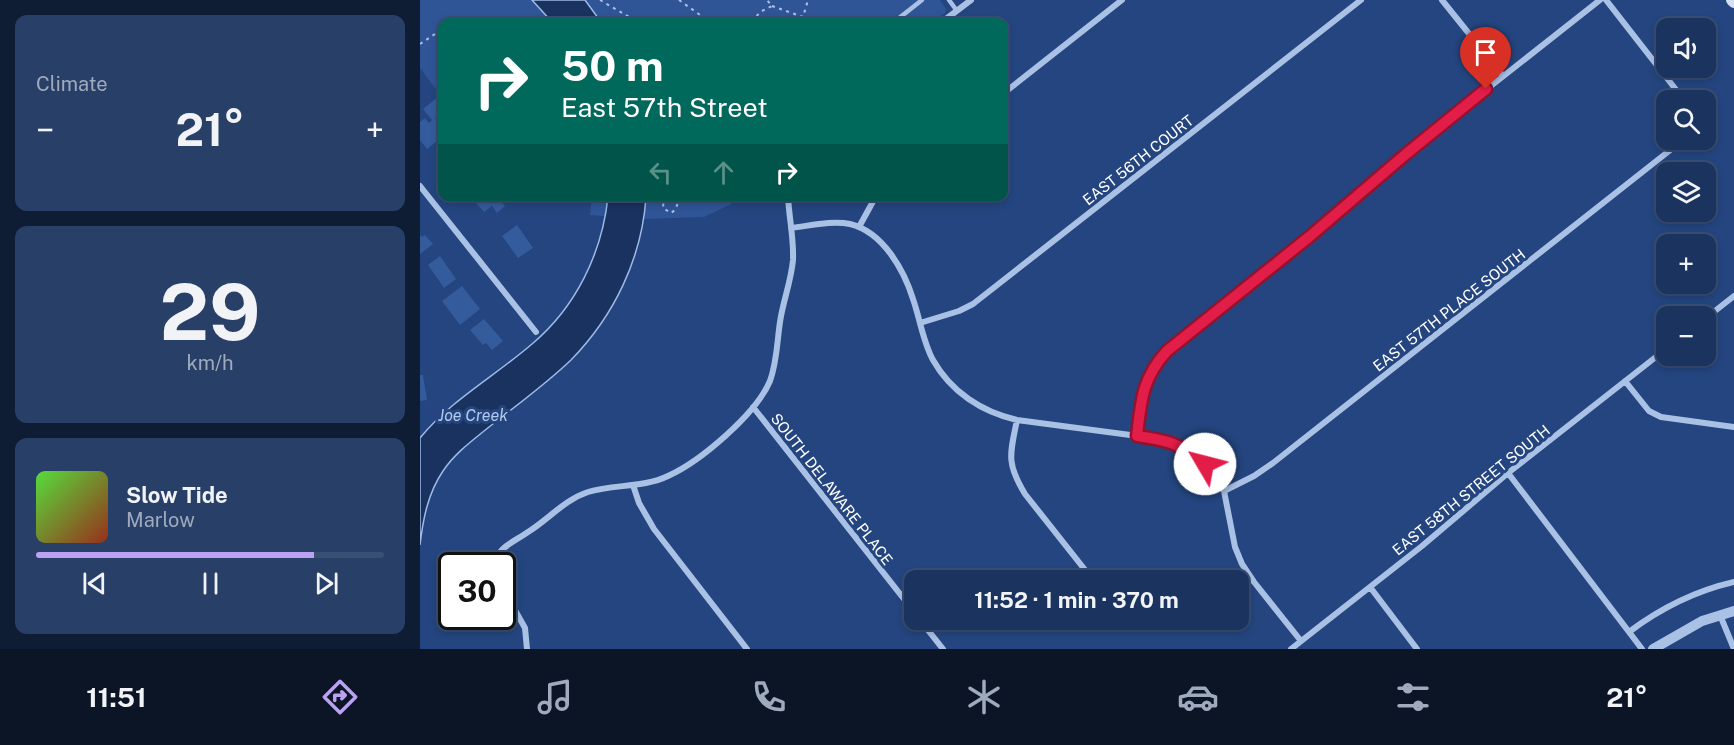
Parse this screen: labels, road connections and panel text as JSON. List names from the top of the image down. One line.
{"streets":{"street":["EAST 56TH COURT","EAST 57TH PLACE SOUTH","SOUTH DELAWARE PLACE","EAST 58TH STREET SOUTH"]},"water":["Joe Creek"],"page":{"tile":["Climate",["29","km/h"]],"map_buttons":["+","−"],"turn":["50 m","East 57th Street"],"heat":["−","21°","+"],"song":["Slow Tide","Marlow"],"limit":"30","trip":"11:52 · 1 min · 370 m","tabs":["11:51","21°"]}}
